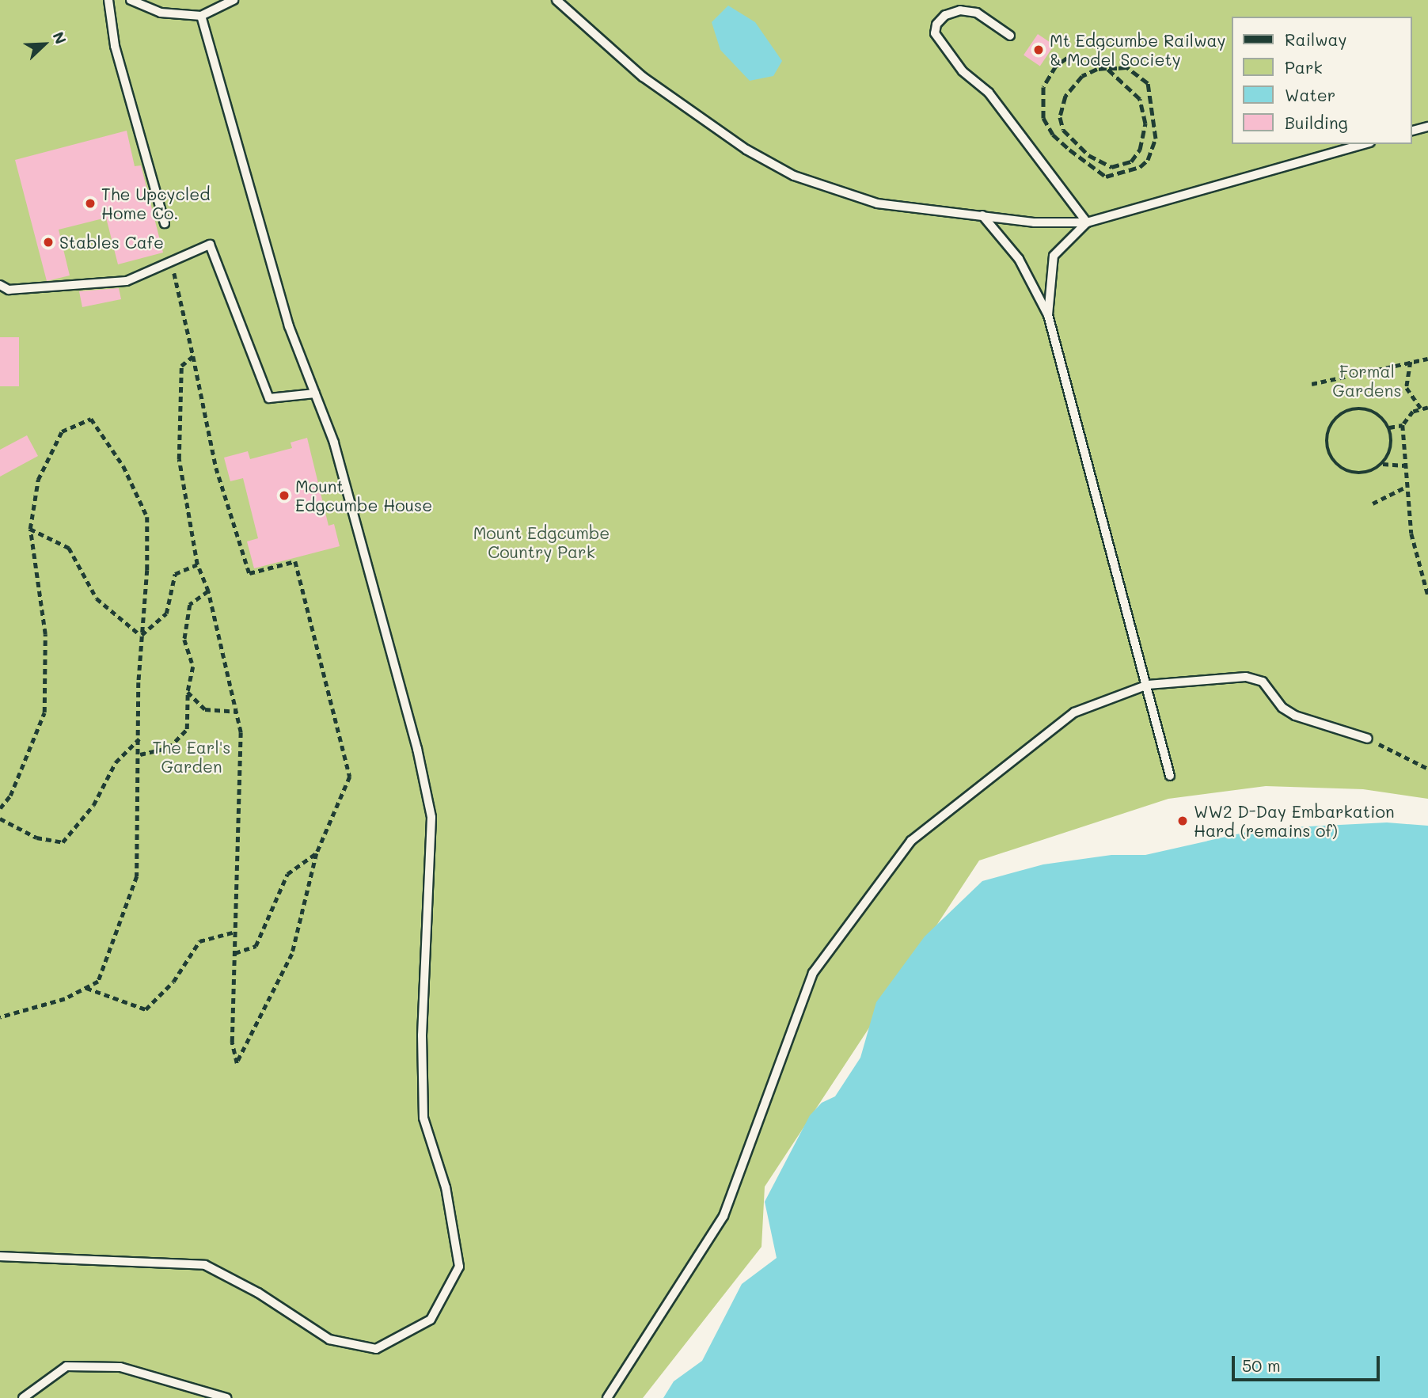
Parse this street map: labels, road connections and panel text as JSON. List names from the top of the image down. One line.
{"parks":["Formal Gardens","Mount Edgcumbe Country Park","The Earl's Garden"],"places":["Mt Edgcumbe Railway & Model Society","The Upcycled Home Co.","Stables Cafe","Mount Edgcumbe House","WW2 D-Day Embarkation Hard (remains of)"],"legend":["Railway","Park","Water","Building"],"scale_bar":"50 m","north":"top right"}
